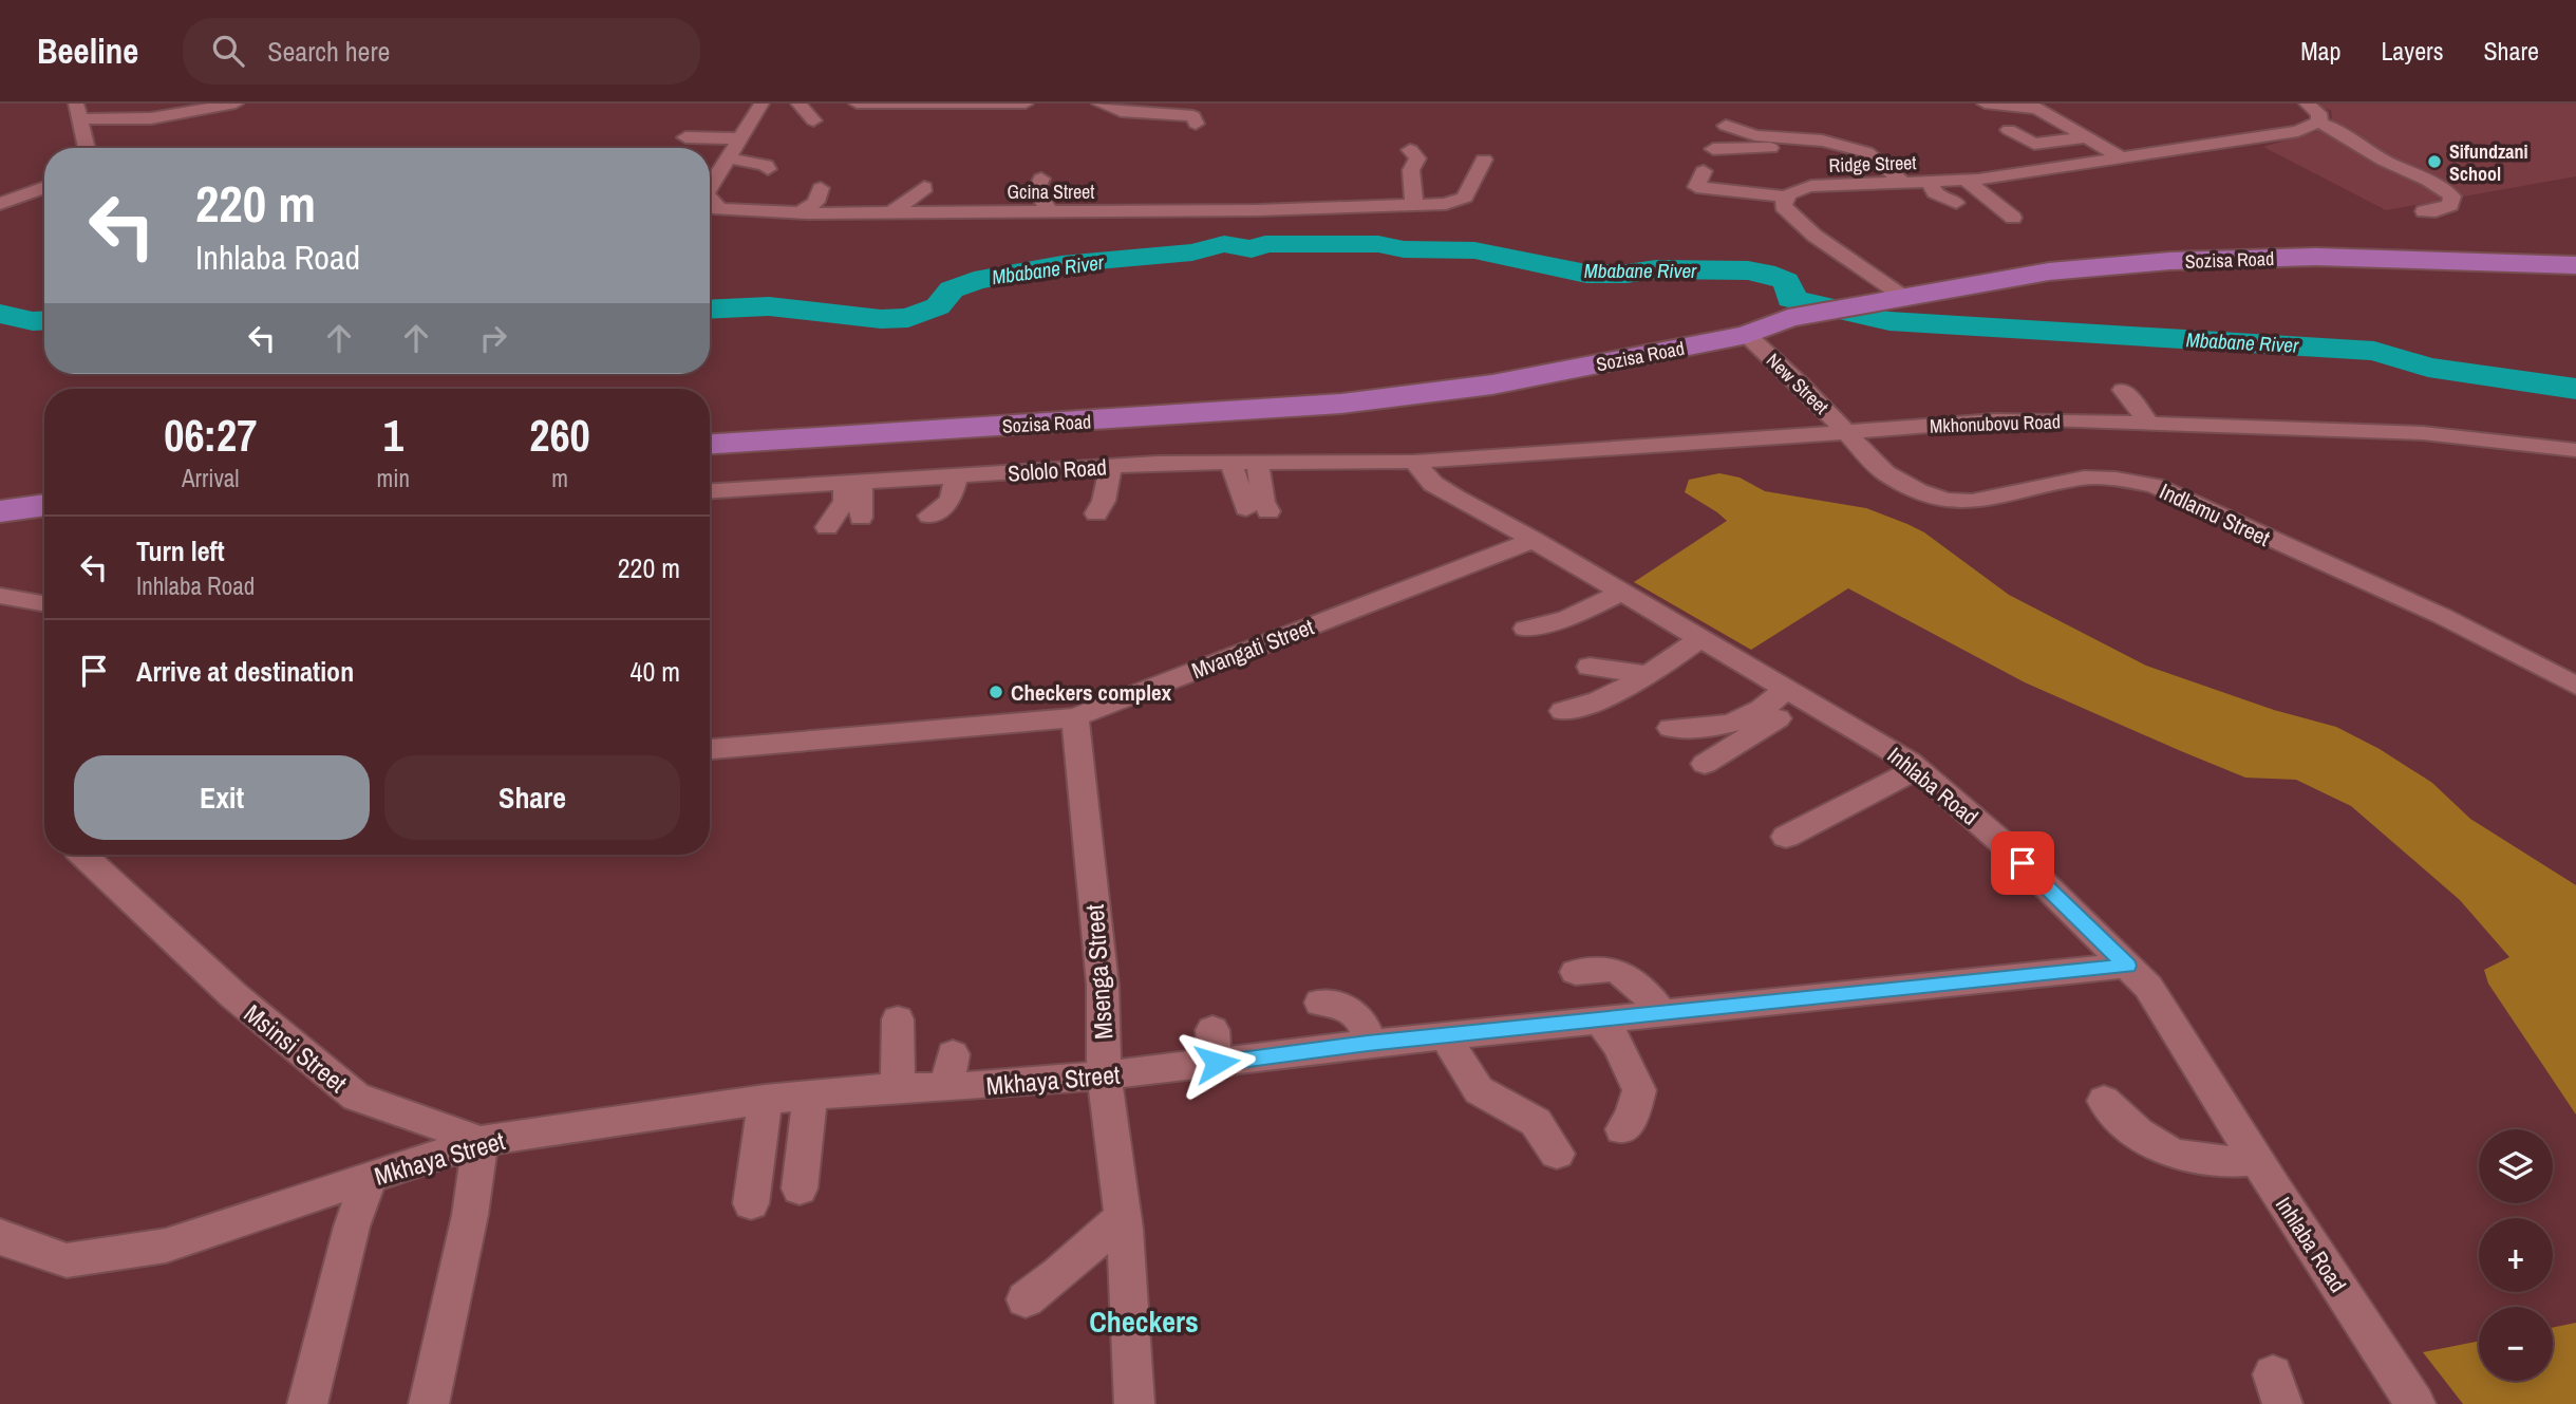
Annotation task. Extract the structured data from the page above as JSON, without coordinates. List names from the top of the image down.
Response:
{
  "streets": {
    "main road": ["Sozisa Road"],
    "street": [
      "Ridge Street",
      "Gcina Street",
      "New Street",
      "Mkhonubovu Road",
      "Sololo Road",
      "Indlamu Street",
      "Mvangati Street",
      "Inhlaba Road",
      "Msenga Street",
      "Msinsi Street",
      "Mkhaya Street"
    ]
  },
  "crossings": [
    ["Sozisa Road", "New Street"],
    ["New Street", "Mkhonubovu Road"],
    ["New Street", "Indlamu Street"],
    ["Mkhonubovu Road", "Sololo Road"],
    ["Mkhonubovu Road", "Indlamu Street"],
    ["Mkhonubovu Road", "Inhlaba Road"],
    ["Sololo Road", "Inhlaba Road"],
    ["Mvangati Street", "Inhlaba Road"],
    ["Mvangati Street", "Msenga Street"],
    ["Inhlaba Road", "Mkhaya Street"],
    ["Msenga Street", "Mkhaya Street"],
    ["Msinsi Street", "Mkhaya Street"]
  ],
  "districts": ["Checkers"],
  "water": ["Mbabane River"],
  "places": ["Sifundzani School", "Checkers complex"],
  "page": {
    "header": "Beeline",
    "search": "Search here",
    "nav": ["Map", "Layers", "Share"],
    "turn": ["220 m", "Inhlaba Road"],
    "eta": [
      "06:27",
      "Arrival",
      "1",
      "min",
      "260",
      "m"
    ],
    "list": [
      {
        "name": "Turn left",
        "note": "Inhlaba Road",
        "value": "220 m"
      },
      {
        "name": "Arrive at destination",
        "value": "40 m"
      }
    ],
    "buttons": ["Exit", "Share"],
    "map_buttons": ["+", "−"]
  }
}
